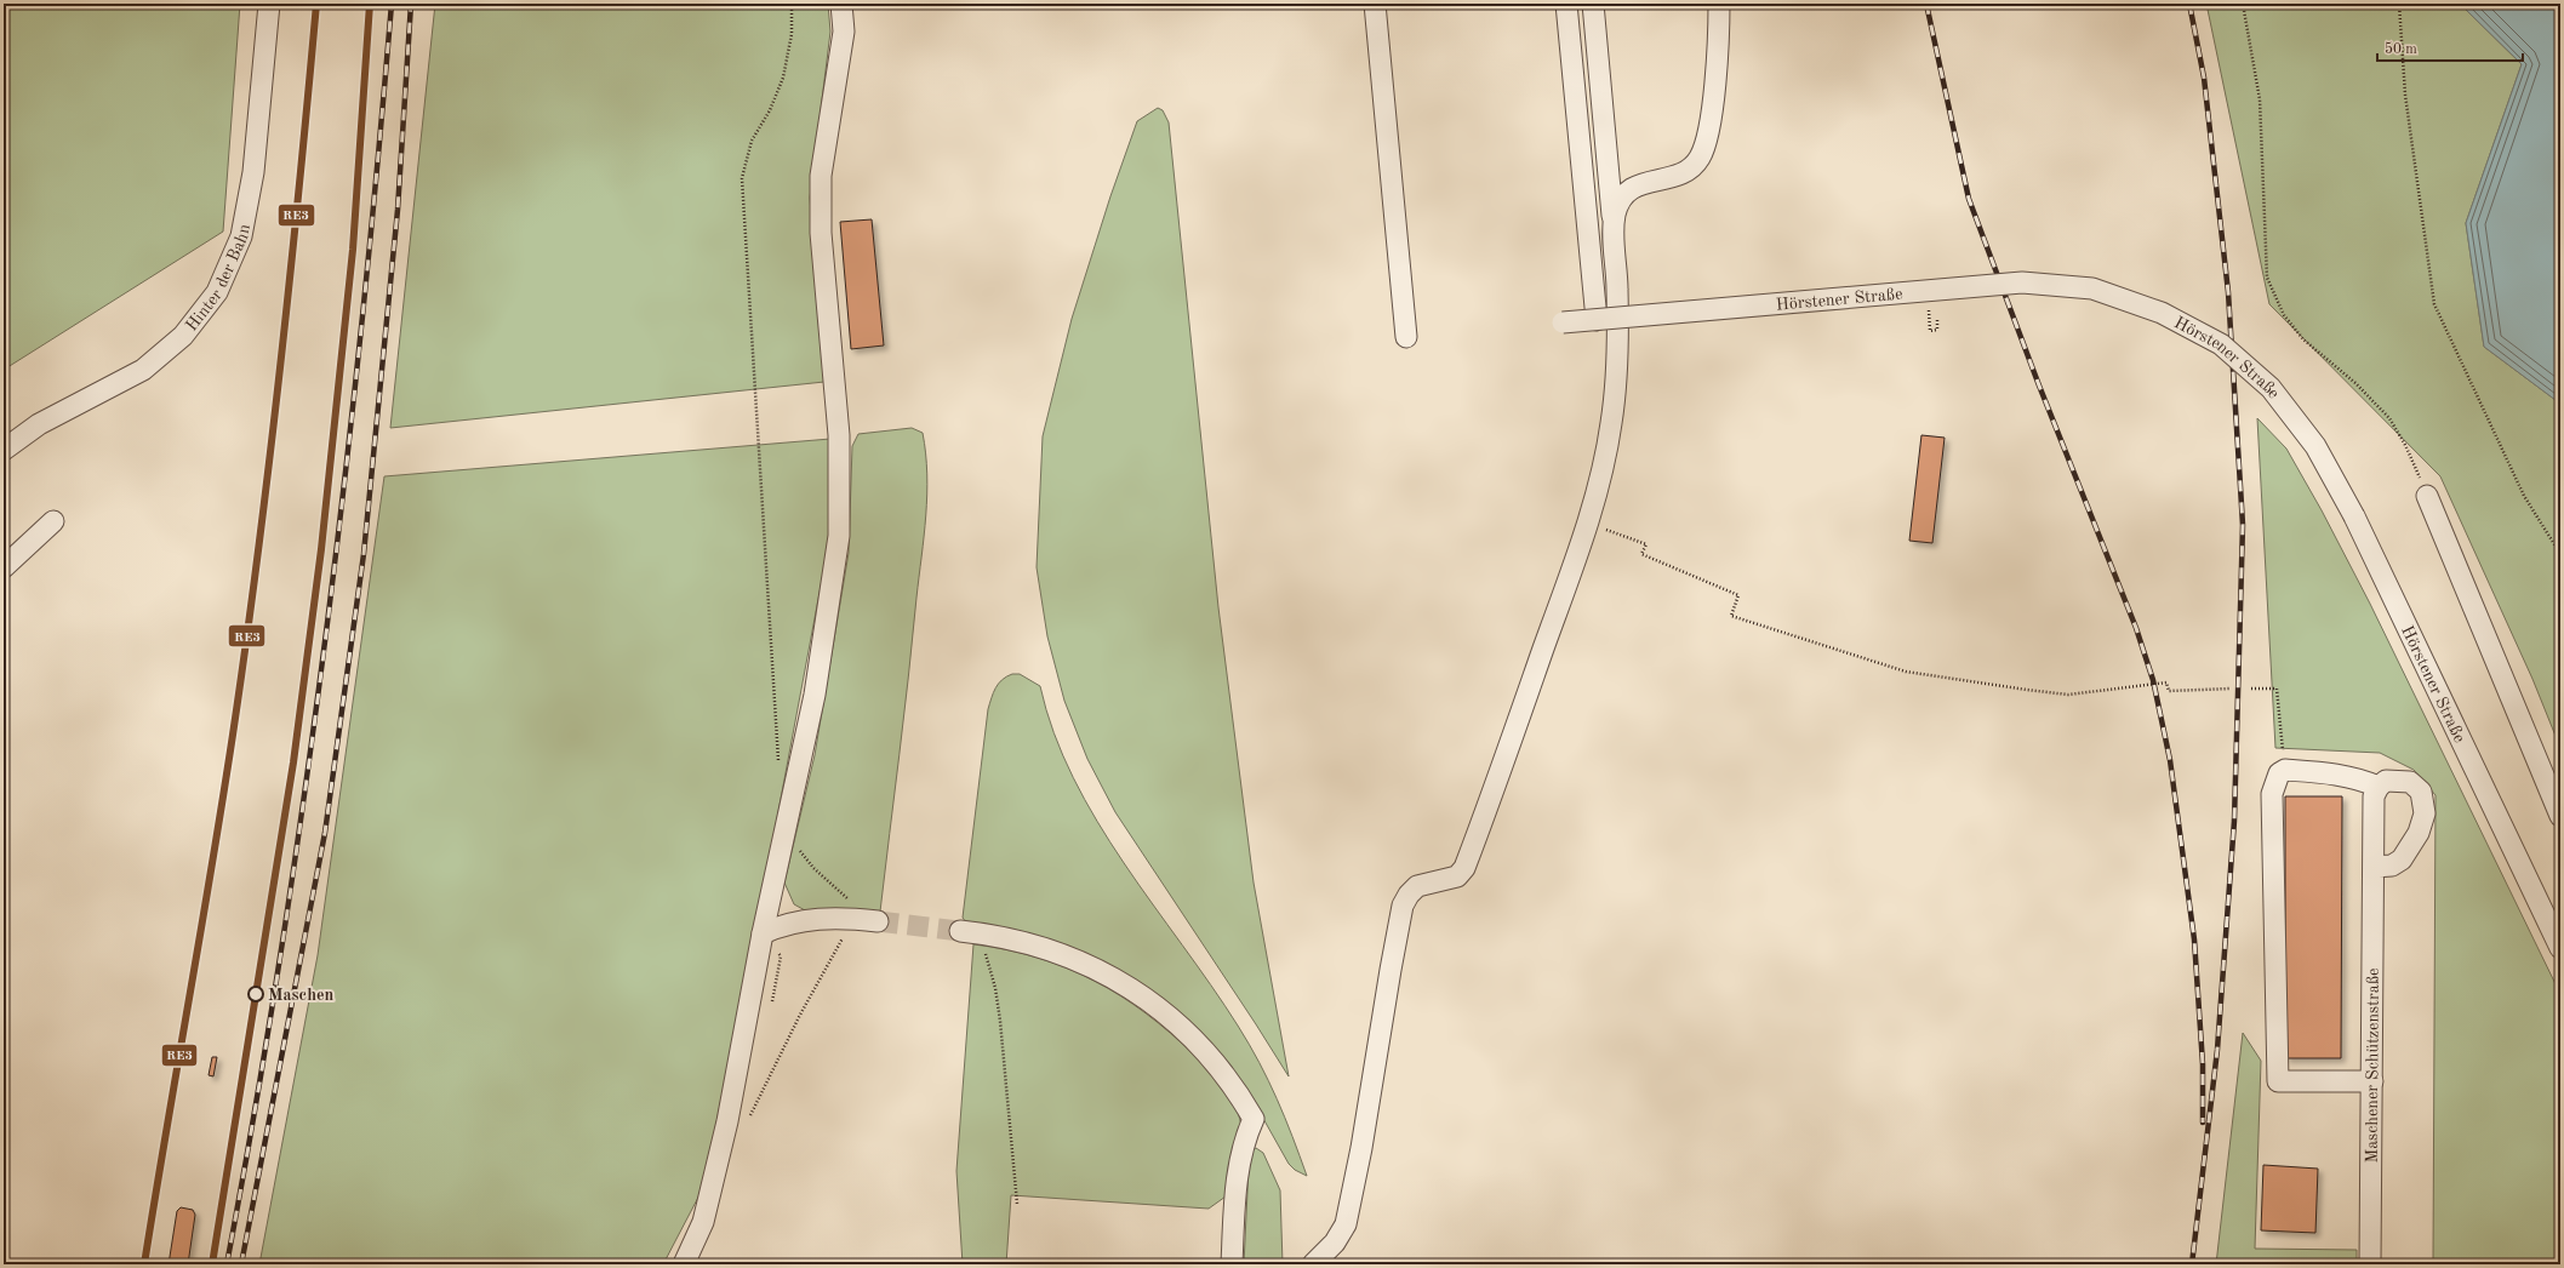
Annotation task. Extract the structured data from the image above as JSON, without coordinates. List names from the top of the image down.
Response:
{
  "streets": {
    "street": ["Hinter der Bahn", "Hörstener Straße", "Maschener Schützenstraße"]
  },
  "places": ["Maschen"],
  "lines": ["transit line RE3"],
  "scale_bar": "50 m"
}
